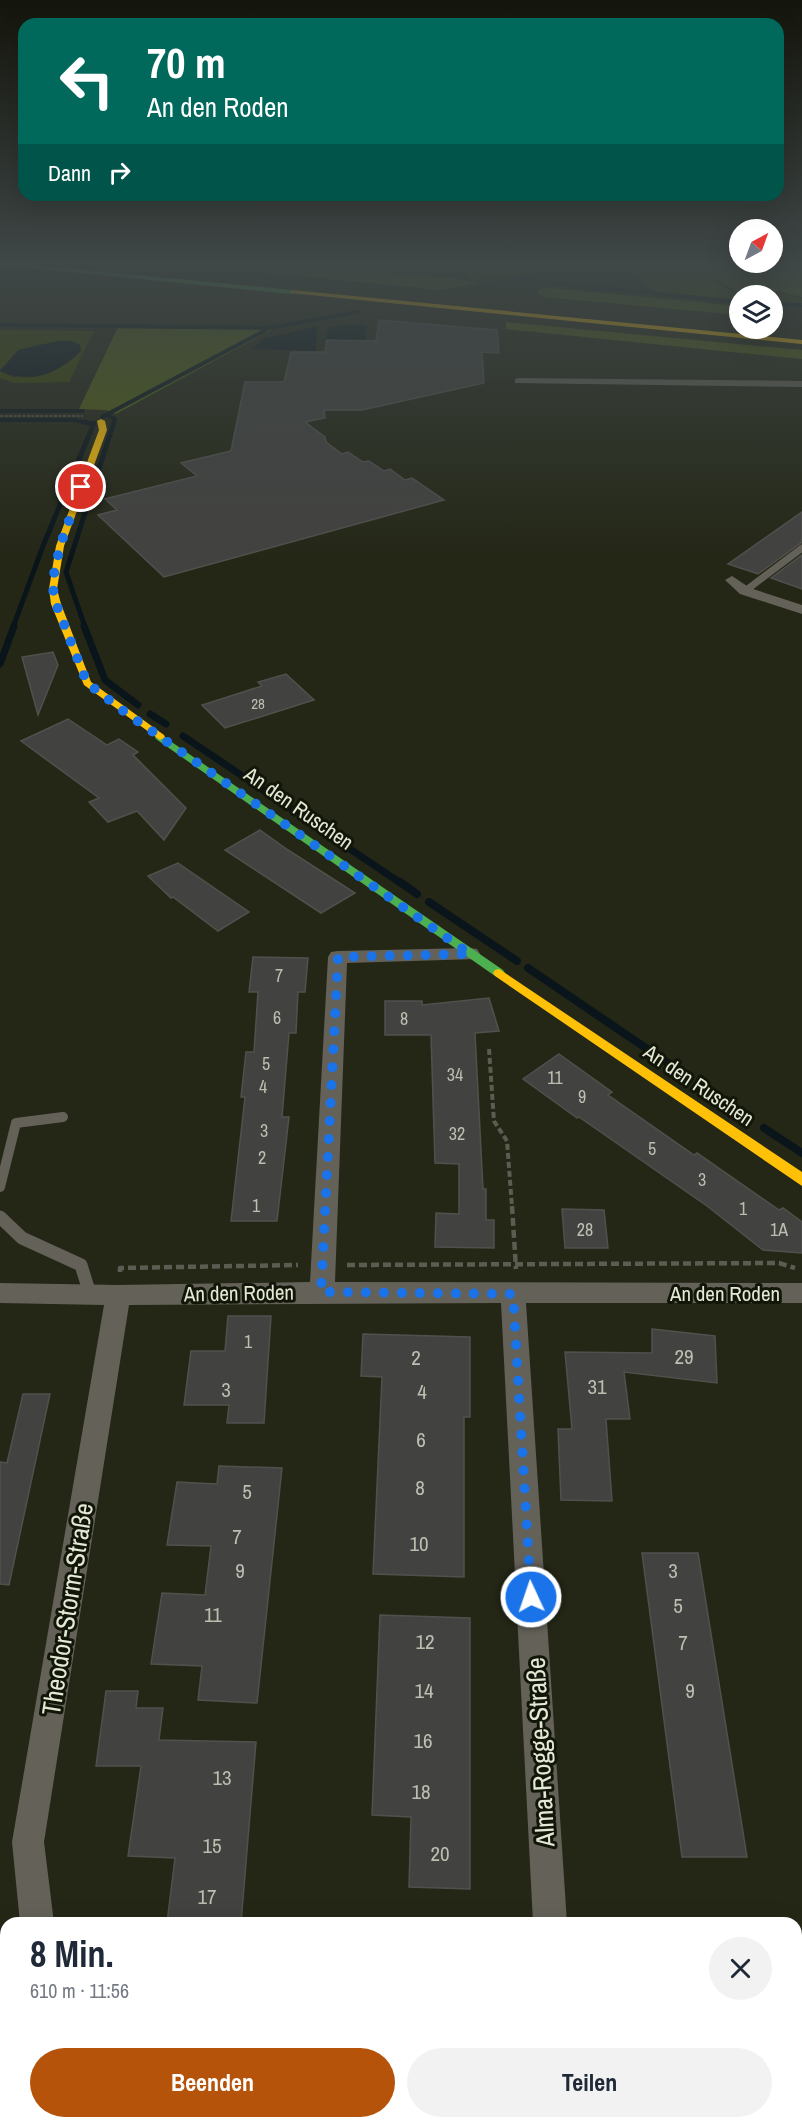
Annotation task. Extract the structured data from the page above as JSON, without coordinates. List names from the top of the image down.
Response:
{
  "streets": {
    "main road": ["An den Ruschen"],
    "street": ["An den Roden", "Theodor-Storm-Straße", "Alma-Rogge-Straße"]
  },
  "crossings": [
    ["An den Roden", "Theodor-Storm-Straße"],
    ["An den Roden", "Alma-Rogge-Straße"]
  ],
  "house_numbers": [
    "28",
    "7",
    "6",
    "8",
    "5",
    "34",
    "11",
    "4",
    "9",
    "3",
    "32",
    "5",
    "2",
    "3",
    "1",
    "1",
    "28",
    "1A",
    "1",
    "29",
    "2",
    "31",
    "3",
    "4",
    "6",
    "8",
    "5",
    "7",
    "10",
    "9",
    "3",
    "5",
    "11",
    "12",
    "7",
    "14",
    "9",
    "16",
    "13",
    "18",
    "15",
    "20",
    "17"
  ],
  "north": "top right",
  "page": {
    "turn": ["70 m", "An den Roden"],
    "then": "Dann",
    "heading": ["8 Min.", "610 m · 11:56"],
    "buttons": ["Beenden", "Teilen"]
  }
}
